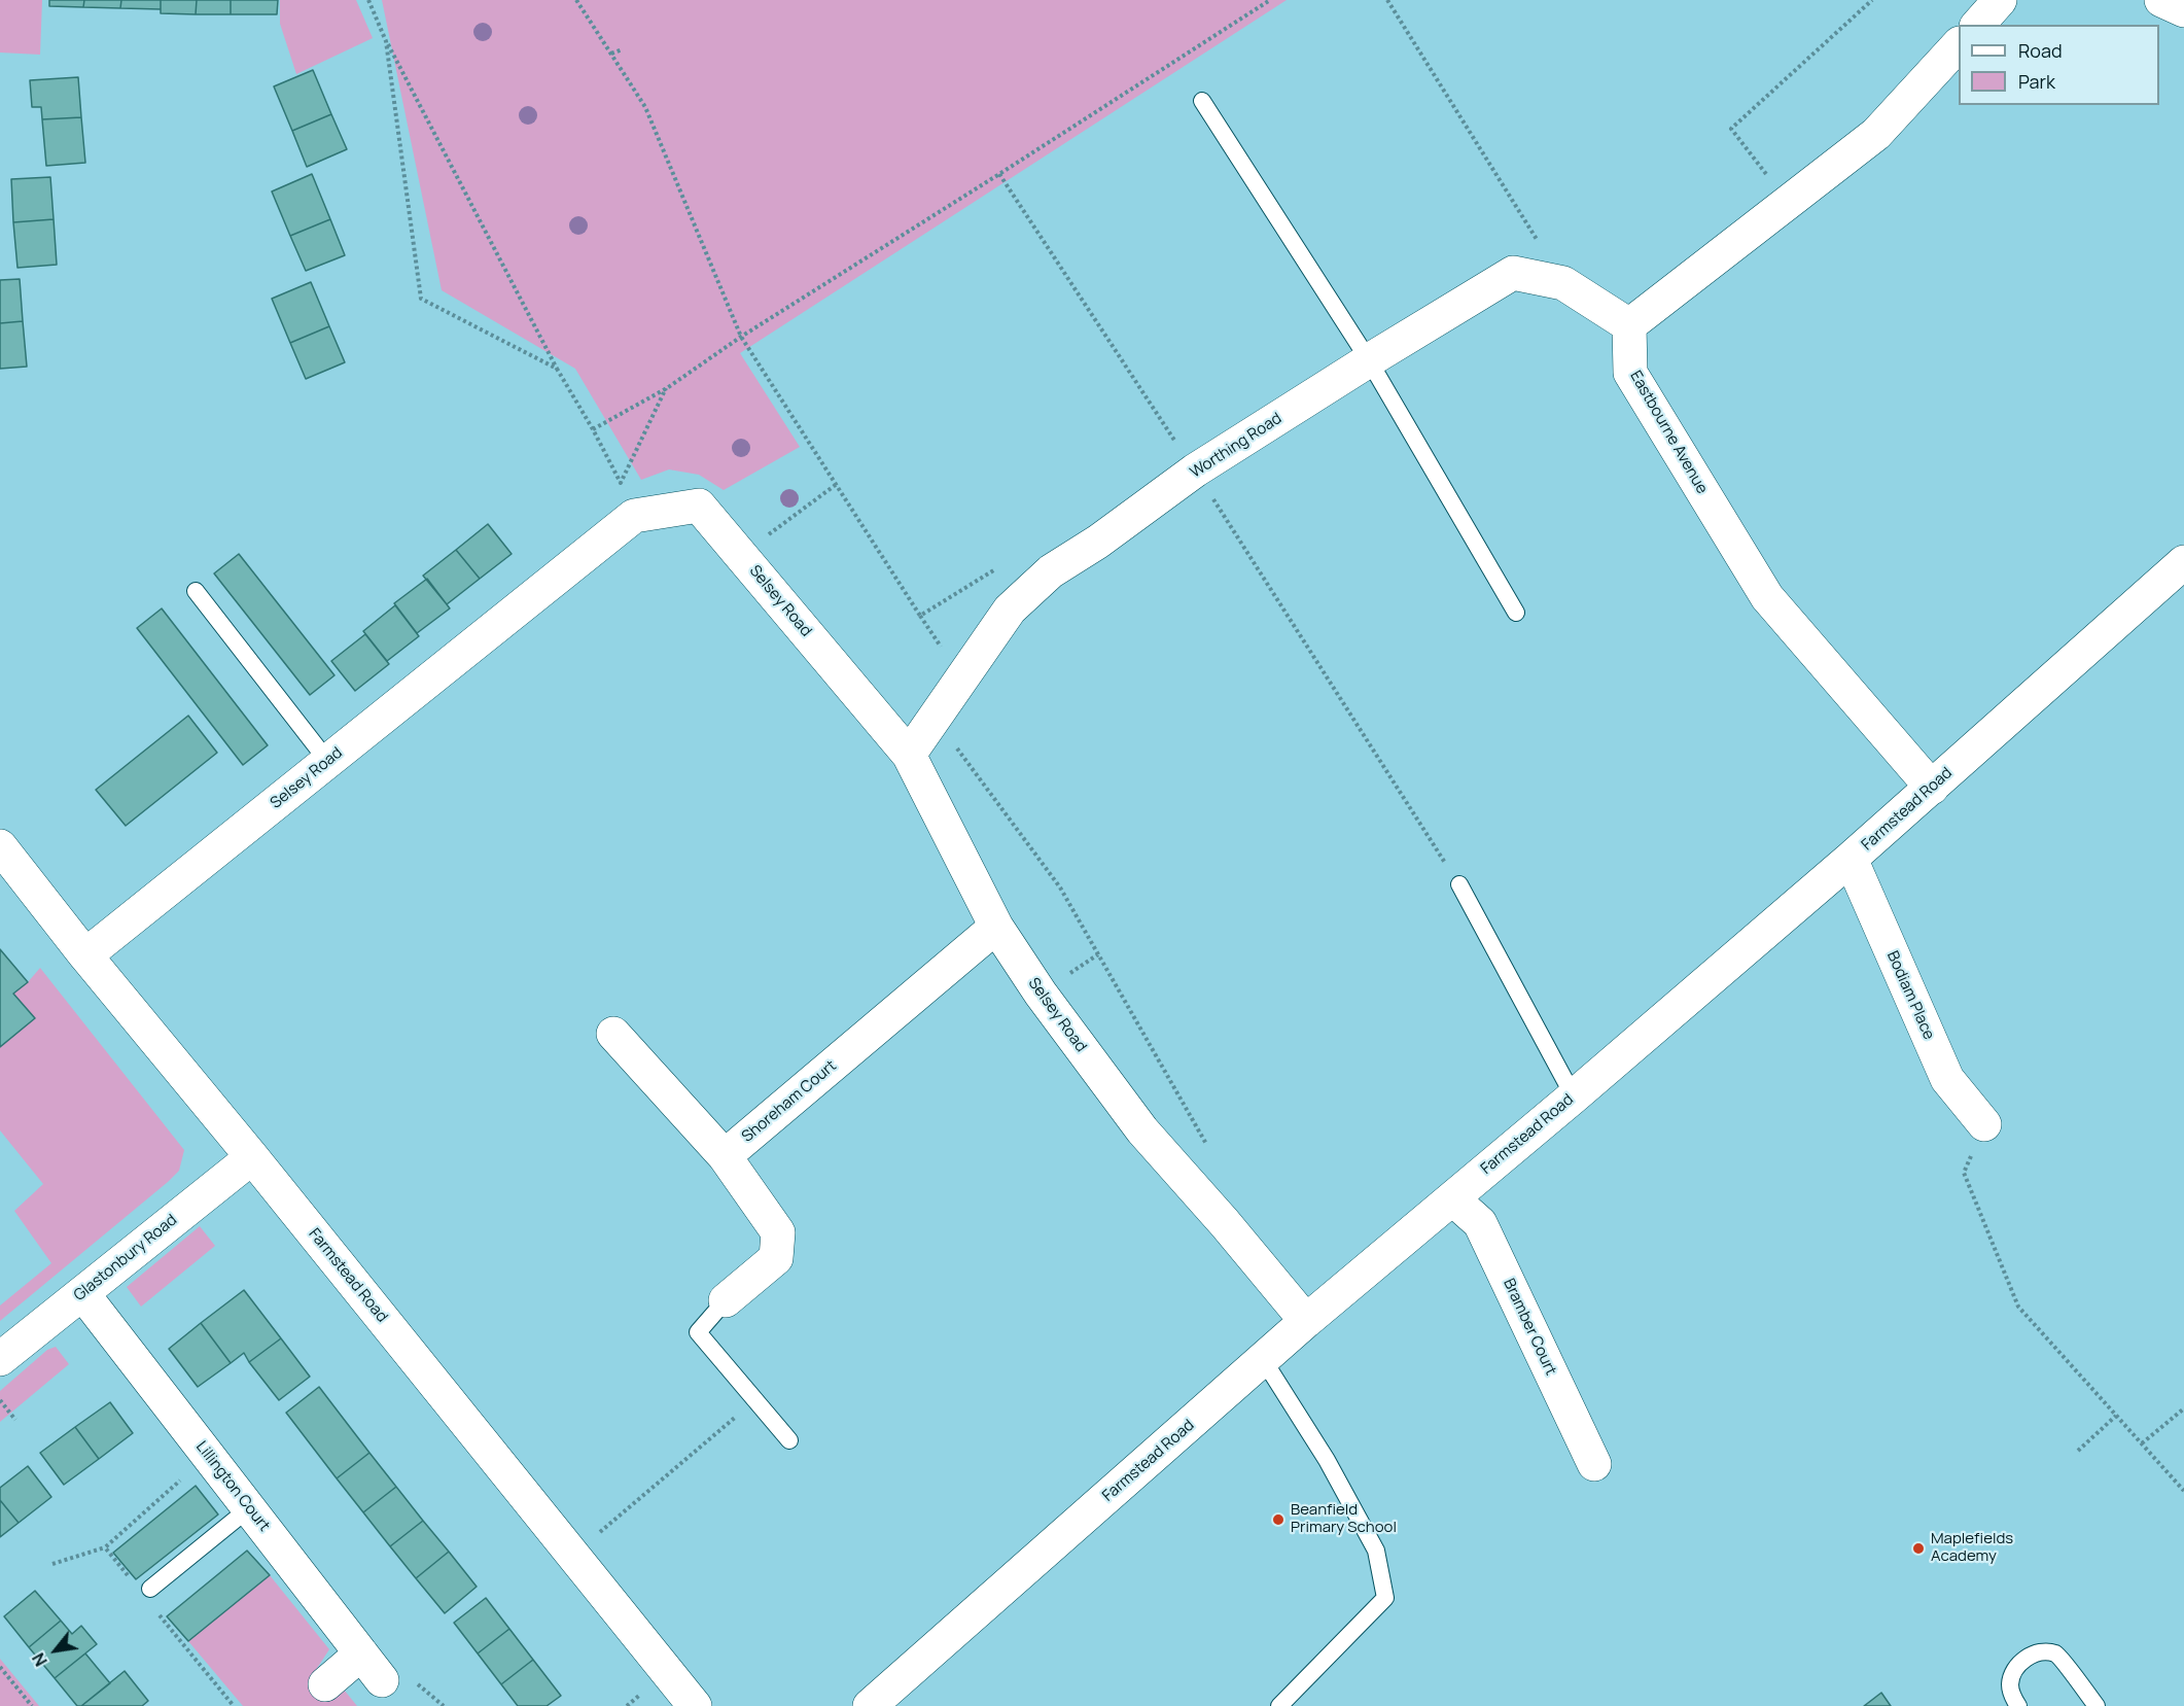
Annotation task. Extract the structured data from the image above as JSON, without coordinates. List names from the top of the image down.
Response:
{
  "streets": {
    "street": [
      "Eastbourne Avenue",
      "Worthing Road",
      "Selsey Road",
      "Farmstead Road",
      "Bodiam Place",
      "Shoreham Court",
      "Glastonbury Road",
      "Bramber Court",
      "Lillington Court"
    ]
  },
  "crossings": [
    ["Eastbourne Avenue", "Worthing Road"],
    ["Eastbourne Avenue", "Farmstead Road"],
    ["Worthing Road", "Selsey Road"],
    ["Selsey Road", "Farmstead Road"],
    ["Selsey Road", "Shoreham Court"],
    ["Farmstead Road", "Bodiam Place"],
    ["Farmstead Road", "Glastonbury Road"],
    ["Farmstead Road", "Bramber Court"],
    ["Glastonbury Road", "Lillington Court"]
  ],
  "places": ["Beanfield Primary School", "Maplefields Academy"],
  "legend": ["Road", "Park"],
  "north": "bottom left"
}
